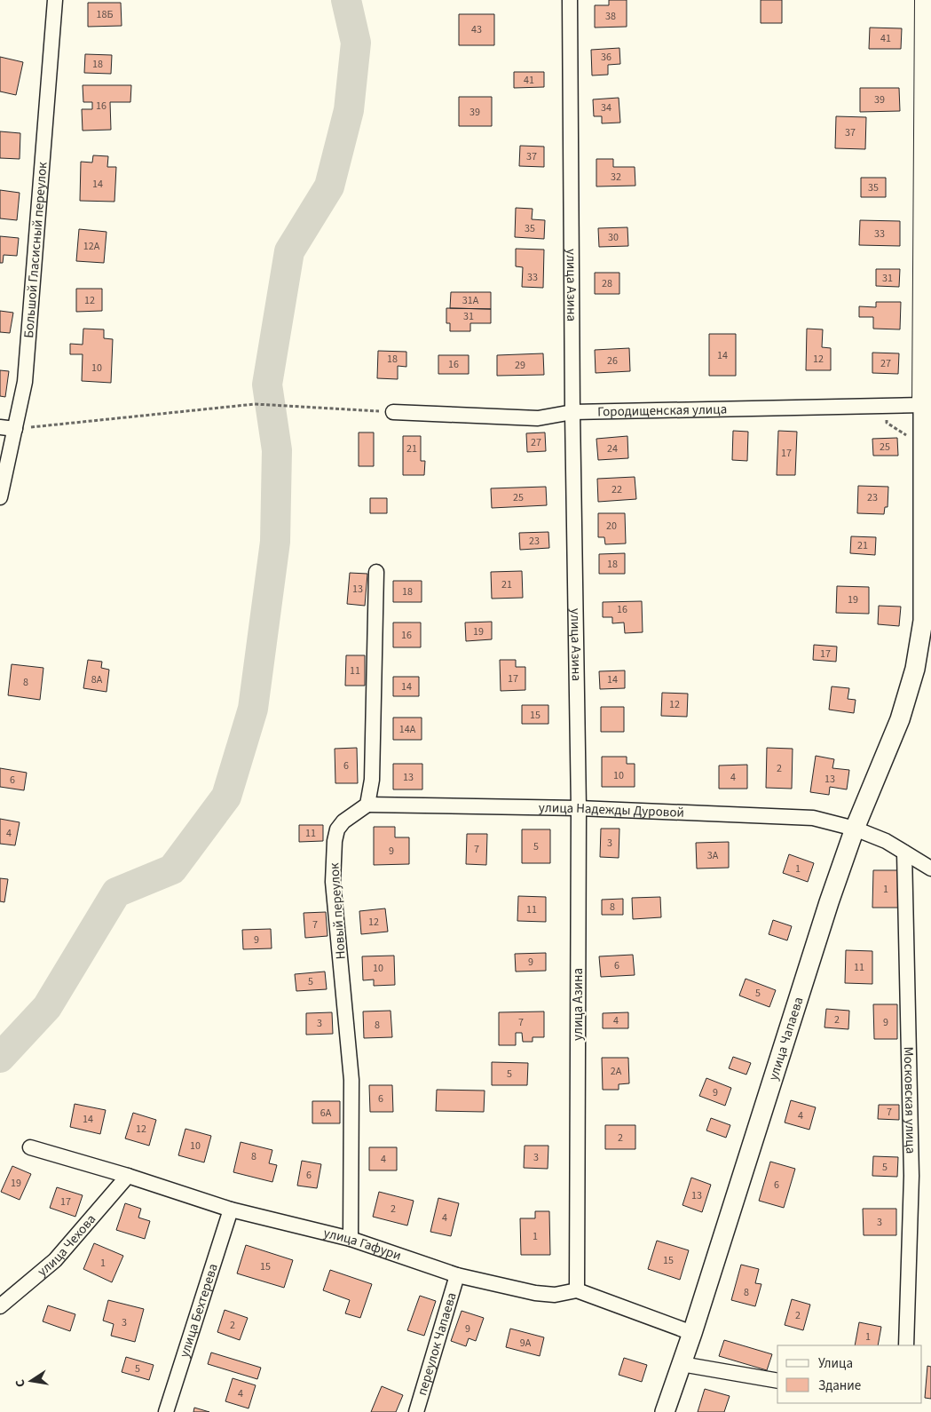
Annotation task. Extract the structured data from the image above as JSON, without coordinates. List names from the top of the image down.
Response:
{
  "streets": {
    "street": [
      "Большой Гласисный переулок",
      "улица Азина",
      "Городищенская улица",
      "улица Надежды Дуровой",
      "Новый переулок",
      "улица Чапаева",
      "Московская улица",
      "улица Чехова",
      "улица Гафури",
      "улица Бехтерева",
      "переулок Чапаева"
    ]
  },
  "crossings": [
    ["улица Азина", "Городищенская улица"],
    ["улица Азина", "улица Надежды Дуровой"],
    ["улица Азина", "улица Гафури"],
    ["Городищенская улица", "улица Чапаева"],
    ["улица Надежды Дуровой", "Новый переулок"],
    ["улица Надежды Дуровой", "улица Чапаева"],
    ["улица Надежды Дуровой", "Московская улица"],
    ["Новый переулок", "улица Гафури"],
    ["улица Чехова", "улица Гафури"],
    ["улица Гафури", "улица Бехтерева"],
    ["улица Гафури", "переулок Чапаева"]
  ],
  "house_numbers": [
    "18Б",
    "38",
    "43",
    "41",
    "36",
    "18",
    "41",
    "39",
    "16",
    "34",
    "39",
    "37",
    "37",
    "32",
    "14",
    "35",
    "35",
    "33",
    "30",
    "12А",
    "33",
    "31",
    "28",
    "12",
    "31А",
    "31",
    "14",
    "18",
    "12",
    "26",
    "27",
    "16",
    "29",
    "10",
    "27",
    "25",
    "21",
    "24",
    "17",
    "22",
    "25",
    "23",
    "20",
    "23",
    "21",
    "18",
    "21",
    "13",
    "18",
    "19",
    "16",
    "19",
    "16",
    "17",
    "11",
    "17",
    "8А",
    "14",
    "8",
    "14",
    "12",
    "15",
    "14А",
    "6",
    "2",
    "10",
    "13",
    "4",
    "13",
    "6",
    "4",
    "11",
    "3",
    "5",
    "7",
    "9",
    "3А",
    "1",
    "1",
    "8",
    "11",
    "12",
    "7",
    "9",
    "9",
    "6",
    "11",
    "10",
    "5",
    "5",
    "2",
    "4",
    "7",
    "9",
    "3",
    "8",
    "2А",
    "5",
    "9",
    "6",
    "7",
    "6А",
    "4",
    "14",
    "12",
    "2",
    "10",
    "8",
    "3",
    "4",
    "5",
    "6",
    "19",
    "6",
    "13",
    "17",
    "2",
    "4",
    "3",
    "1",
    "15",
    "1",
    "15",
    "8",
    "2",
    "3",
    "2",
    "9",
    "1",
    "9А",
    "5",
    "4"
  ],
  "legend": ["Улица", "Здание"],
  "north": "left"
}
